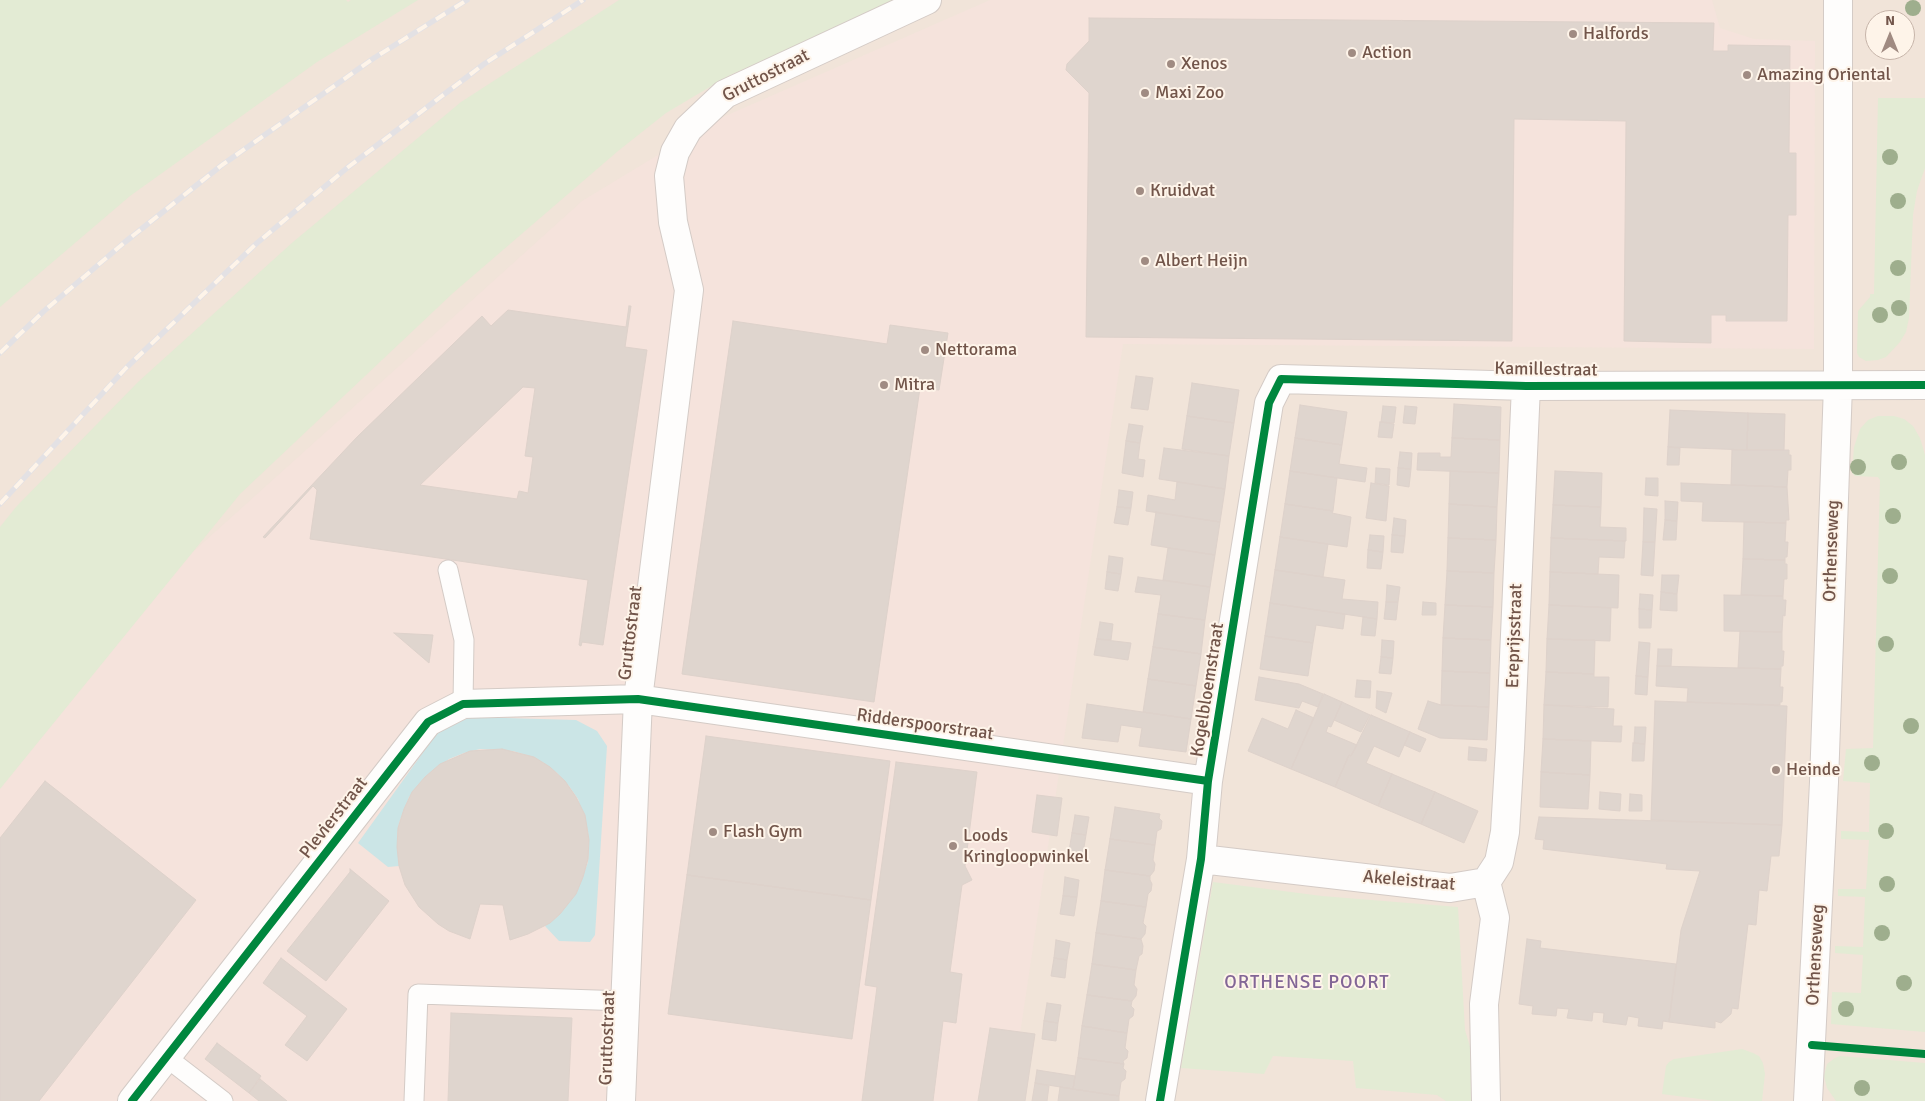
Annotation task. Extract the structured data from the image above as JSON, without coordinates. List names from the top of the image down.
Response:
{
  "streets": {
    "street": [
      "Gruttostraat",
      "Kamillestraat",
      "Orthenseweg",
      "Ereprijsstraat",
      "Kogelbloemstraat",
      "Ridderspoorstraat",
      "Plevierstraat",
      "Akeleistraat"
    ]
  },
  "crossings": [
    ["Gruttostraat", "Ridderspoorstraat"],
    ["Gruttostraat", "Plevierstraat"],
    ["Kamillestraat", "Orthenseweg"],
    ["Kamillestraat", "Ereprijsstraat"],
    ["Kamillestraat", "Kogelbloemstraat"],
    ["Ereprijsstraat", "Akeleistraat"],
    ["Kogelbloemstraat", "Ridderspoorstraat"],
    ["Kogelbloemstraat", "Akeleistraat"],
    ["Ridderspoorstraat", "Plevierstraat"]
  ],
  "districts": ["ORTHENSE POORT"],
  "places": [
    "Halfords",
    "Action",
    "Xenos",
    "Amazing Oriental",
    "Maxi Zoo",
    "Kruidvat",
    "Albert Heijn",
    "Nettorama",
    "Mitra",
    "Heinde",
    "Flash Gym",
    "Loods Kringloopwinkel"
  ],
  "north": "top"
}
